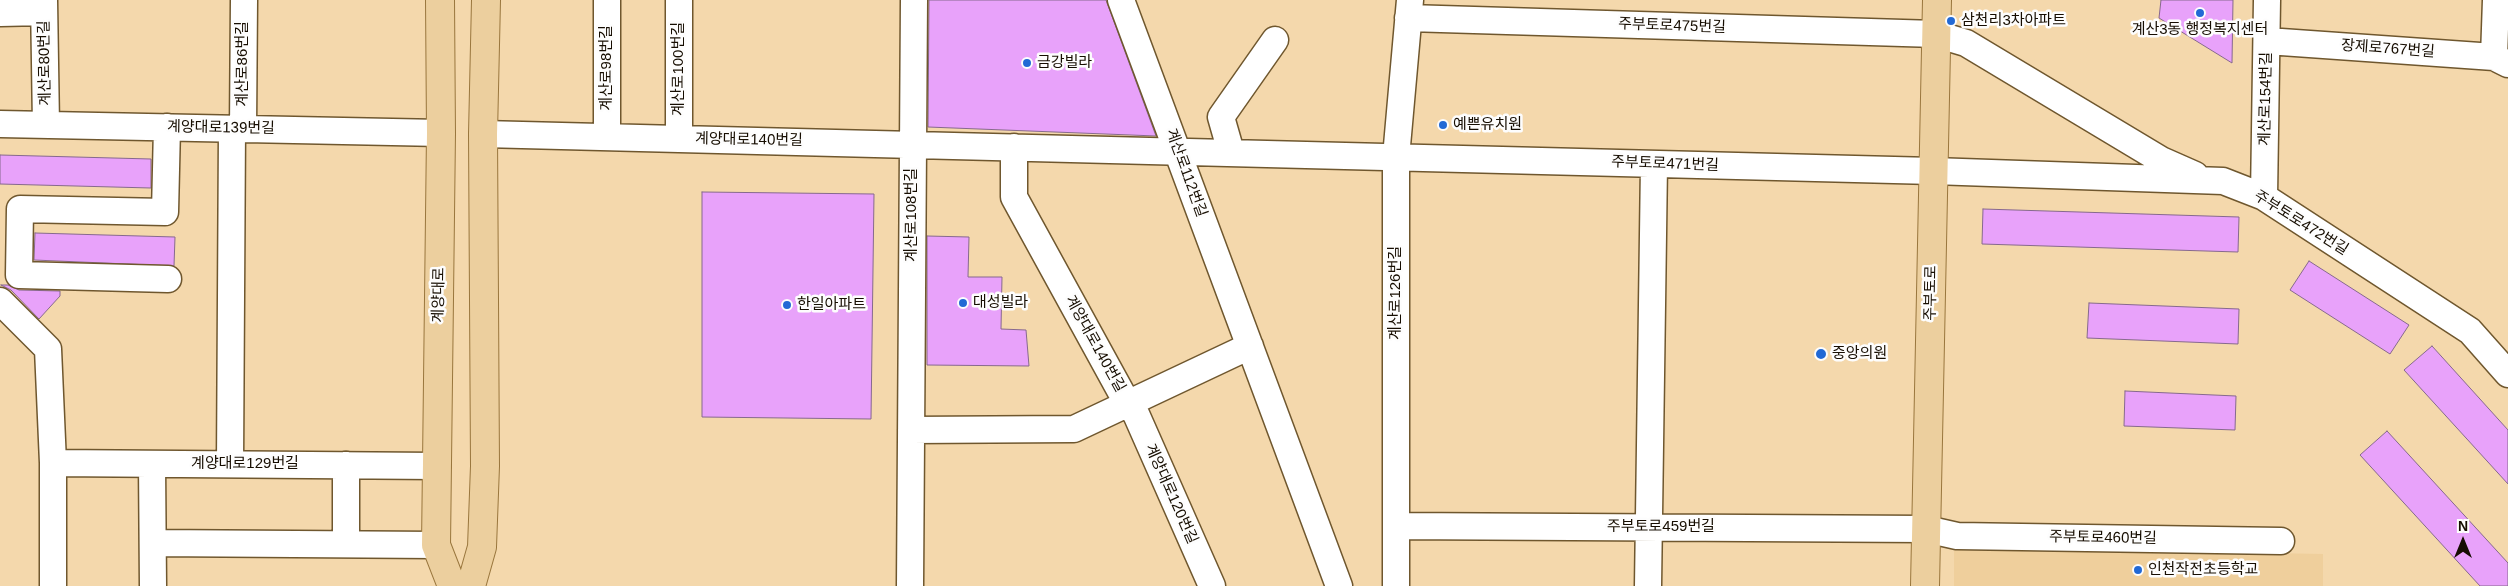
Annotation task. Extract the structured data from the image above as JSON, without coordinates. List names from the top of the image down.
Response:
{
  "streets": {
    "main road": ["주부토로", "계양대로"],
    "street": [
      "주부토로475번길",
      "장제로767번길",
      "계산로80번길",
      "계산로86번길",
      "계산로98번길",
      "계산로100번길",
      "계산로154번길",
      "계양대로139번길",
      "계양대로140번길",
      "주부토로471번길",
      "계산로112번길",
      "계산로108번길",
      "주부토로472번길",
      "계산로126번길",
      "계양대로129번길",
      "계양대로120번길",
      "주부토로459번길",
      "주부토로460번길"
    ]
  },
  "crossings": [
    ["주부토로475번길", "주부토로472번길"],
    ["주부토로475번길", "계산로126번길"],
    ["주부토로475번길", "주부토로"],
    ["장제로767번길", "계산로154번길"],
    ["계산로80번길", "계양대로139번길"],
    ["계산로86번길", "계양대로139번길"],
    ["계산로86번길", "계양대로129번길"],
    ["계산로98번길", "계양대로140번길"],
    ["계산로100번길", "계양대로140번길"],
    ["계산로154번길", "주부토로472번길"],
    ["계양대로139번길", "계양대로"],
    ["계양대로140번길", "주부토로471번길"],
    ["계양대로140번길", "계산로112번길"],
    ["계양대로140번길", "계산로108번길"],
    ["계양대로140번길", "계산로126번길"],
    ["계양대로140번길", "계양대로120번길"],
    ["주부토로471번길", "주부토로472번길"],
    ["주부토로471번길", "계산로126번길"],
    ["주부토로471번길", "주부토로"],
    ["주부토로472번길", "주부토로"],
    ["계산로126번길", "주부토로459번길"],
    ["주부토로", "주부토로459번길"],
    ["주부토로", "주부토로460번길"],
    ["계양대로", "계양대로129번길"],
    ["주부토로459번길", "주부토로460번길"]
  ],
  "places": [
    "계산3동 행정복지센터",
    "삼천리3차아파트",
    "금강빌라",
    "예쁜유치원",
    "대성빌라",
    "한일아파트",
    "중앙의원",
    "인천작전초등학교"
  ],
  "north": "top"
}
